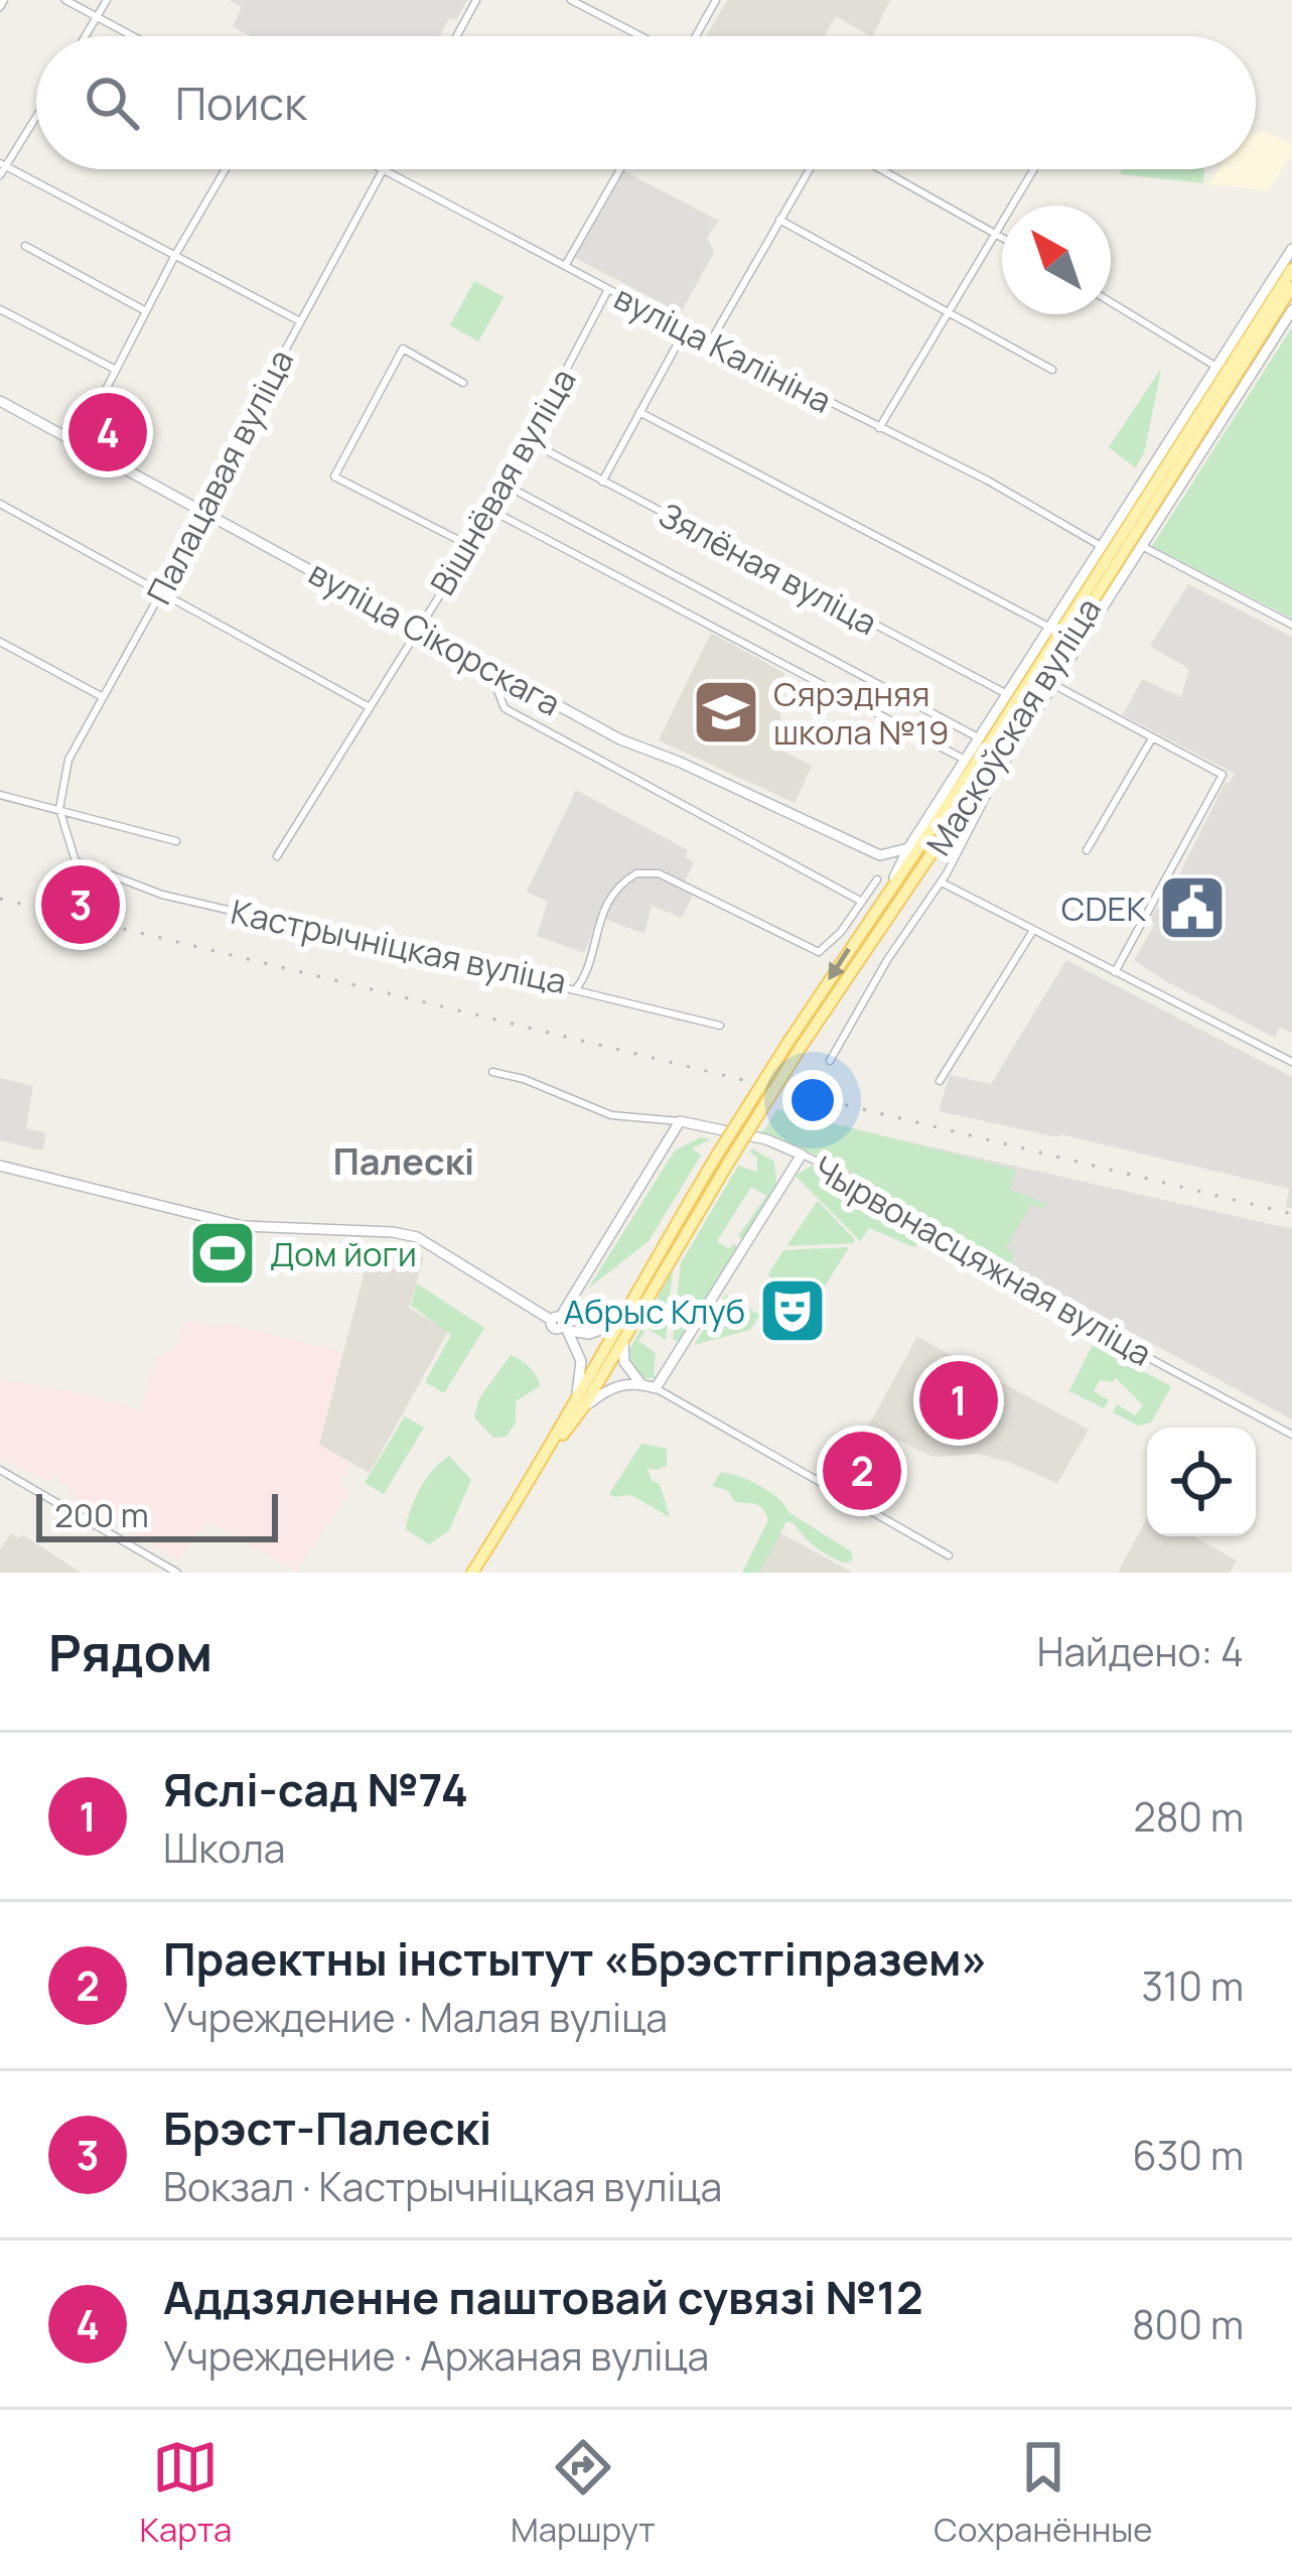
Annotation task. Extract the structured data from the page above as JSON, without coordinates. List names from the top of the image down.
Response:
{
  "streets": {
    "main road": ["Маскоўская вуліца"],
    "street": [
      "вуліца Калініна",
      "Палацавая вуліца",
      "Вішнёвая вуліца",
      "Зялёная вуліца",
      "вуліца Сікорскага",
      "Кастрычніцкая вуліца",
      "Чырвонасцяжная вуліца"
    ]
  },
  "crossings": [
    ["вуліца Калініна", "Палацавая вуліца"],
    ["вуліца Калініна", "Вішнёвая вуліца"],
    ["вуліца Калініна", "Маскоўская вуліца"],
    ["Палацавая вуліца", "вуліца Сікорскага"],
    ["Палацавая вуліца", "Кастрычніцкая вуліца"],
    ["Вішнёвая вуліца", "Зялёная вуліца"],
    ["Вішнёвая вуліца", "вуліца Сікорскага"],
    ["Зялёная вуліца", "Маскоўская вуліца"]
  ],
  "districts": ["Палескі"],
  "places": {
    "school or university": ["Сярэдняя школа №19"],
    "public building": ["CDEK"],
    "sports": ["Дом йоги"],
    "theatre": ["Абрыс Клуб"]
  },
  "scale_bar": "200 m",
  "north": "top left",
  "page": {
    "search": "Поиск",
    "pins": [
      "4",
      "3",
      "1",
      "2"
    ],
    "scale": "200 m",
    "heading": ["Рядом", "Найдено: 4"],
    "list": [
      {
        "mark": "1",
        "name": "Яслі-сад №74",
        "note": "Школа",
        "value": "280 m"
      },
      {
        "mark": "2",
        "name": "Праектны інстытут «Брэстгіпразем»",
        "note": "Учреждение · Малая вуліца",
        "value": "310 m"
      },
      {
        "mark": "3",
        "name": "Брэст-Палескі",
        "note": "Вокзал · Кастрычніцкая вуліца",
        "value": "630 m"
      },
      {
        "mark": "4",
        "name": "Аддзяленне паштовай сувязі №12",
        "note": "Учреждение · Аржаная вуліца",
        "value": "800 m"
      }
    ],
    "nav": ["Карта", "Маршрут", "Сохранённые"]
  }
}
